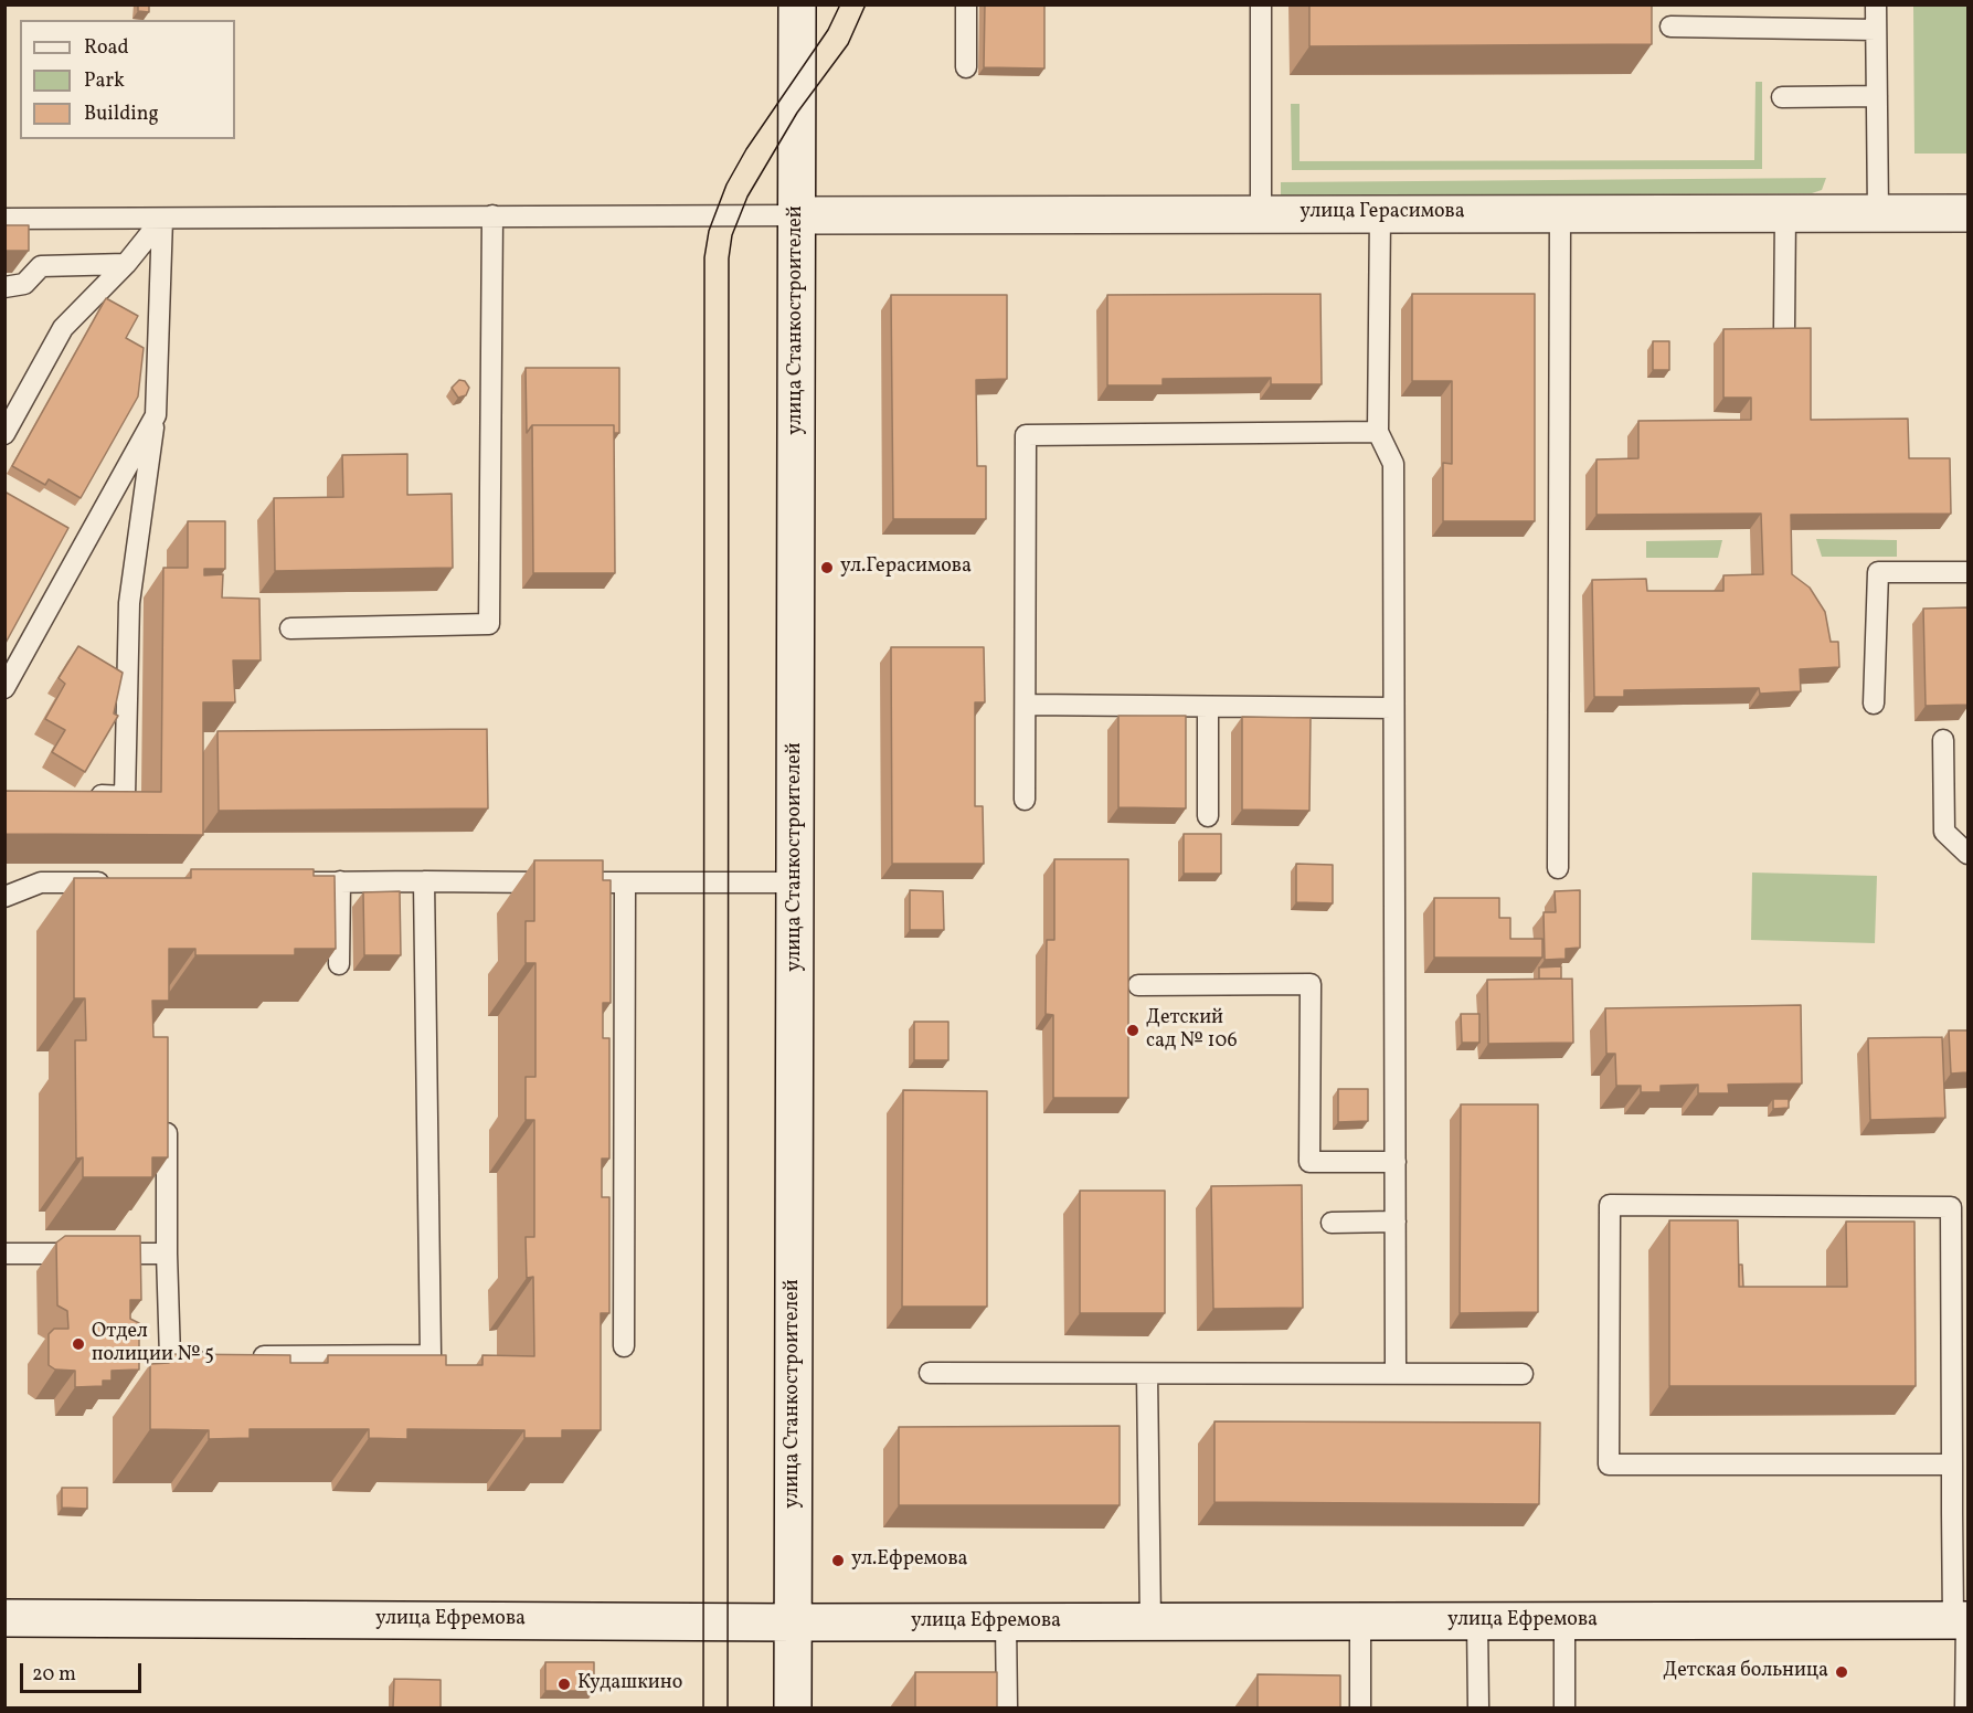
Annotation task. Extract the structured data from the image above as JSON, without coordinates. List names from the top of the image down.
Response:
{
  "streets": {
    "street": ["улица Герасимова", "улица Станкостроителей", "улица Ефремова"]
  },
  "crossings": [
    ["улица Герасимова", "улица Станкостроителей"],
    ["улица Станкостроителей", "улица Ефремова"]
  ],
  "places": [
    "ул.Герасимова",
    "Детский сад № 106",
    "Отдел полиции № 5",
    "ул.Ефремова",
    "Детская больница",
    "Кудашкино"
  ],
  "legend": ["Road", "Park", "Building"],
  "scale_bar": "20 m"
}
